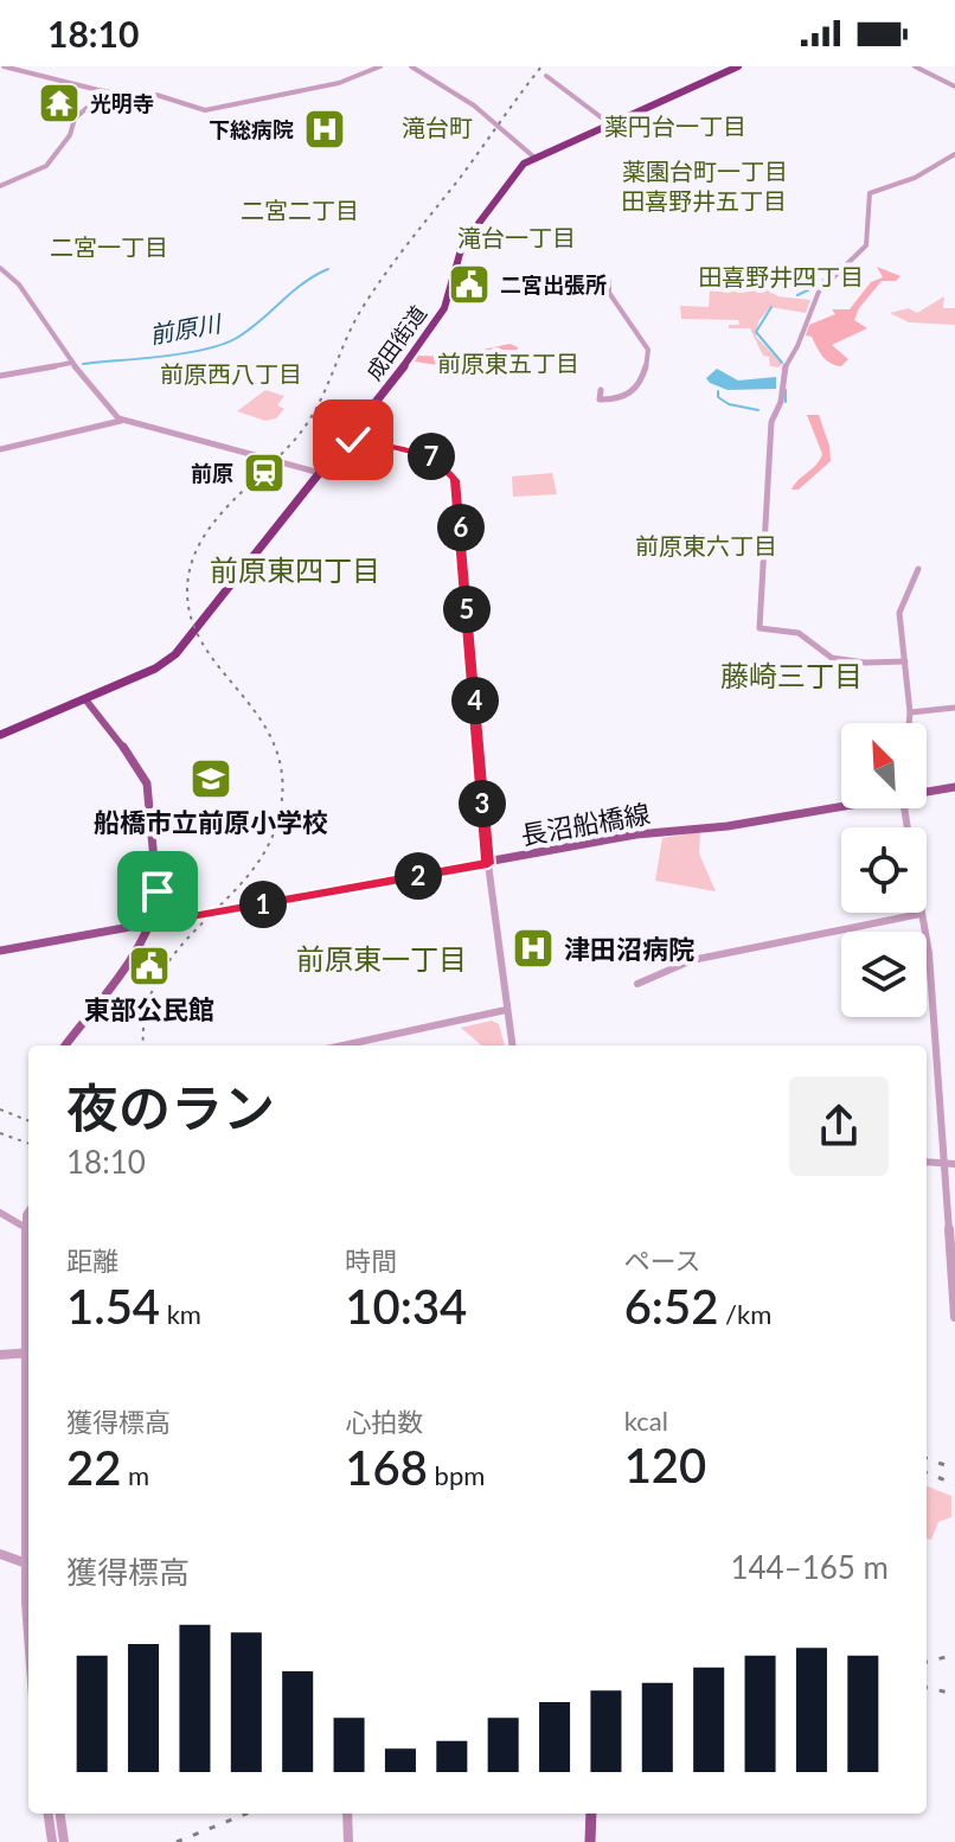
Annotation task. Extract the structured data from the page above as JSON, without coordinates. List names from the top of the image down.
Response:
{
  "streets": {
    "highway": ["成田街道"],
    "main road": ["長沼船橋線"]
  },
  "districts": [
    "薬円台一丁目",
    "滝台町",
    "薬園台町一丁目",
    "田喜野井五丁目",
    "二宮二丁目",
    "滝台一丁目",
    "二宮一丁目",
    "田喜野井四丁目",
    "前原東五丁目",
    "前原西八丁目",
    "前原東六丁目",
    "前原東四丁目",
    "藤崎三丁目",
    "前原東一丁目"
  ],
  "water": ["前原川"],
  "places": {
    "temple": ["光明寺"],
    "hospital": ["下総病院", "津田沼病院"],
    "public building": ["二宮出張所", "東部公民館"],
    "station": ["前原"],
    "school or university": ["船橋市立前原小学校"]
  },
  "north": "top left",
  "page": {
    "status": "18:10",
    "pins": [
      "7",
      "6",
      "5",
      "4",
      "3",
      "2",
      "1"
    ],
    "heading": ["夜のラン", "18:10"],
    "stats": [
      ["距離", "1.54 km"],
      ["時間", "10:34"],
      ["ペース", "6:52 /km"],
      ["獲得標高", "22 m"],
      ["心拍数", "168 bpm"],
      ["kcal", "120"]
    ],
    "chart": ["獲得標高", "144–165 m"]
  }
}
